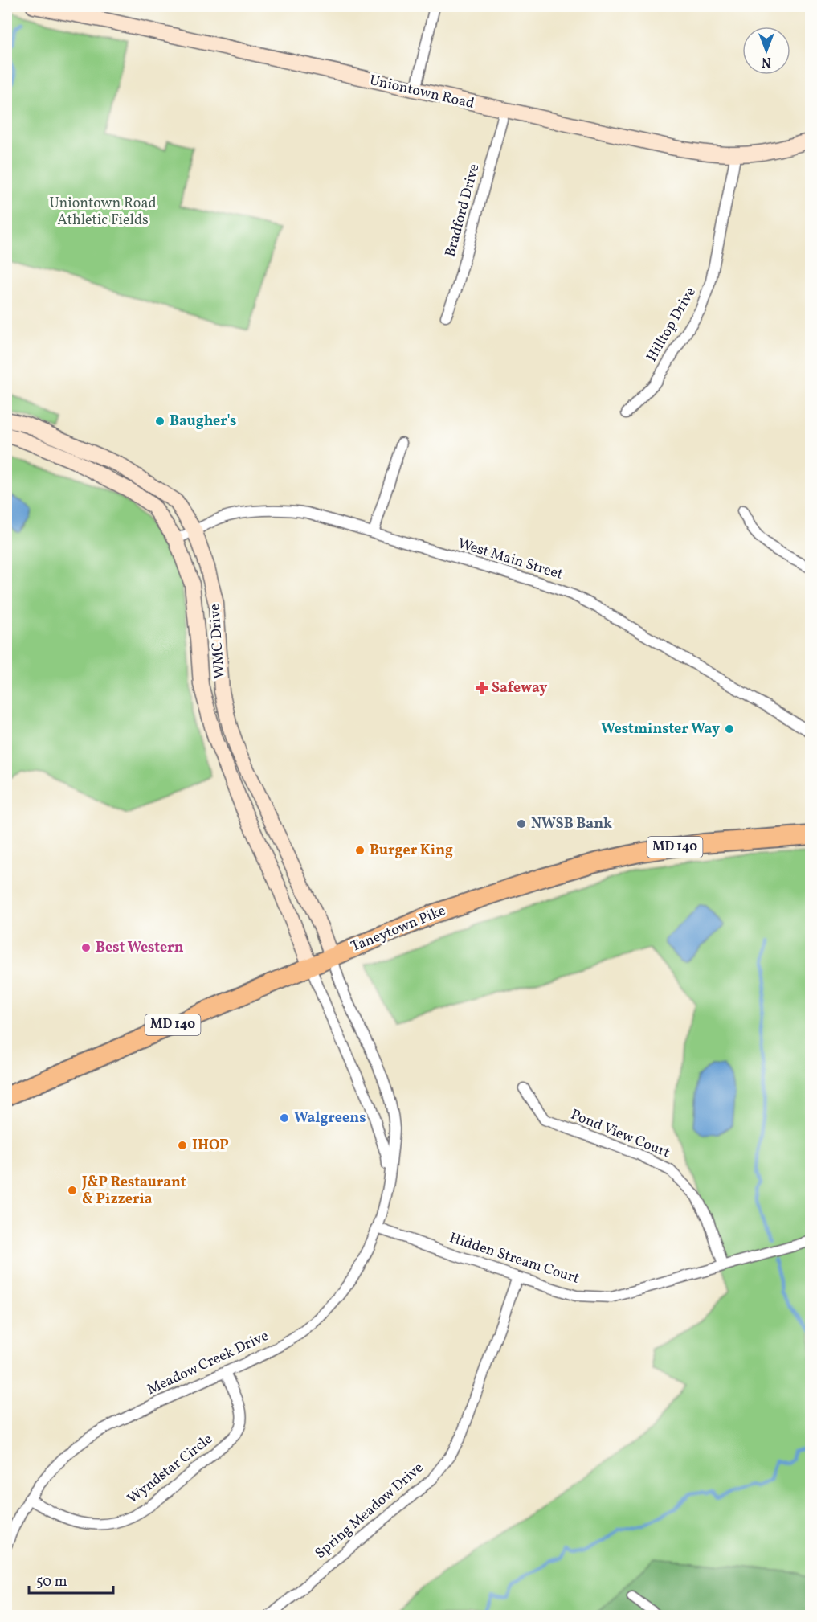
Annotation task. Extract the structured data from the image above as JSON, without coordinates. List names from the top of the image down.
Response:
{
  "streets": {
    "highway": ["MD 140", "Taneytown Pike"],
    "main road": ["Uniontown Road", "WMC Drive"],
    "street": [
      "Bradford Drive",
      "Hilltop Drive",
      "West Main Street",
      "Pond View Court",
      "Hidden Stream Court",
      "Meadow Creek Drive",
      "Wyndstar Circle",
      "Spring Meadow Drive"
    ]
  },
  "crossings": [
    ["Uniontown Road", "Bradford Drive"],
    ["Uniontown Road", "Hilltop Drive"],
    ["West Main Street", "WMC Drive"],
    ["WMC Drive", "Taneytown Pike"],
    ["WMC Drive", "Meadow Creek Drive"],
    ["Taneytown Pike", "Meadow Creek Drive"],
    ["Pond View Court", "Hidden Stream Court"],
    ["Hidden Stream Court", "Meadow Creek Drive"],
    ["Hidden Stream Court", "Spring Meadow Drive"],
    ["Meadow Creek Drive", "Wyndstar Circle"]
  ],
  "parks": ["Uniontown Road Athletic Fields"],
  "places": {
    "other": [
      "Baugher's",
      "Westminster Way",
      "NWSB Bank",
      "Burger King",
      "Best Western",
      "Walgreens",
      "IHOP",
      "J&P Restaurant & Pizzeria"
    ],
    "health": ["Safeway"]
  },
  "scale_bar": "50 m",
  "north": "bottom"
}
